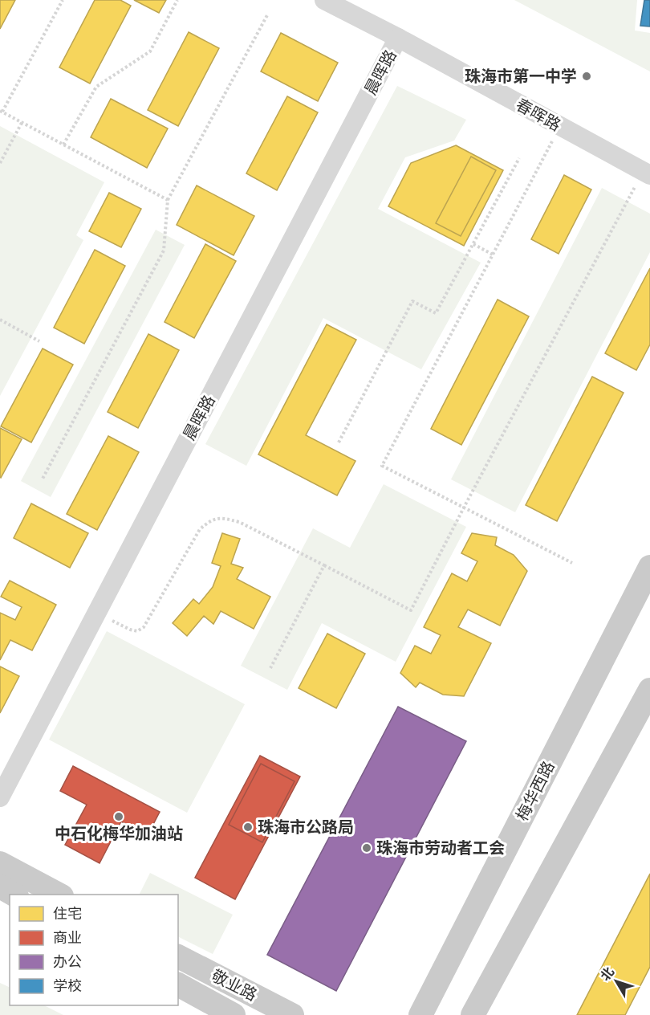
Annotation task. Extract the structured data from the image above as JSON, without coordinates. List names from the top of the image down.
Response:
{
  "streets": {
    "main road": ["梅华西路", "敬业路"],
    "street": ["晨晖路", "春晖路"]
  },
  "crossings": [
    ["晨晖路", "春晖路"]
  ],
  "places": [
    "珠海市第一中学",
    "中石化梅华加油站",
    "珠海市公路局",
    "珠海市劳动者工会"
  ],
  "legend": [
    "住宅",
    "商业",
    "办公",
    "学校"
  ],
  "north": "top left"
}
